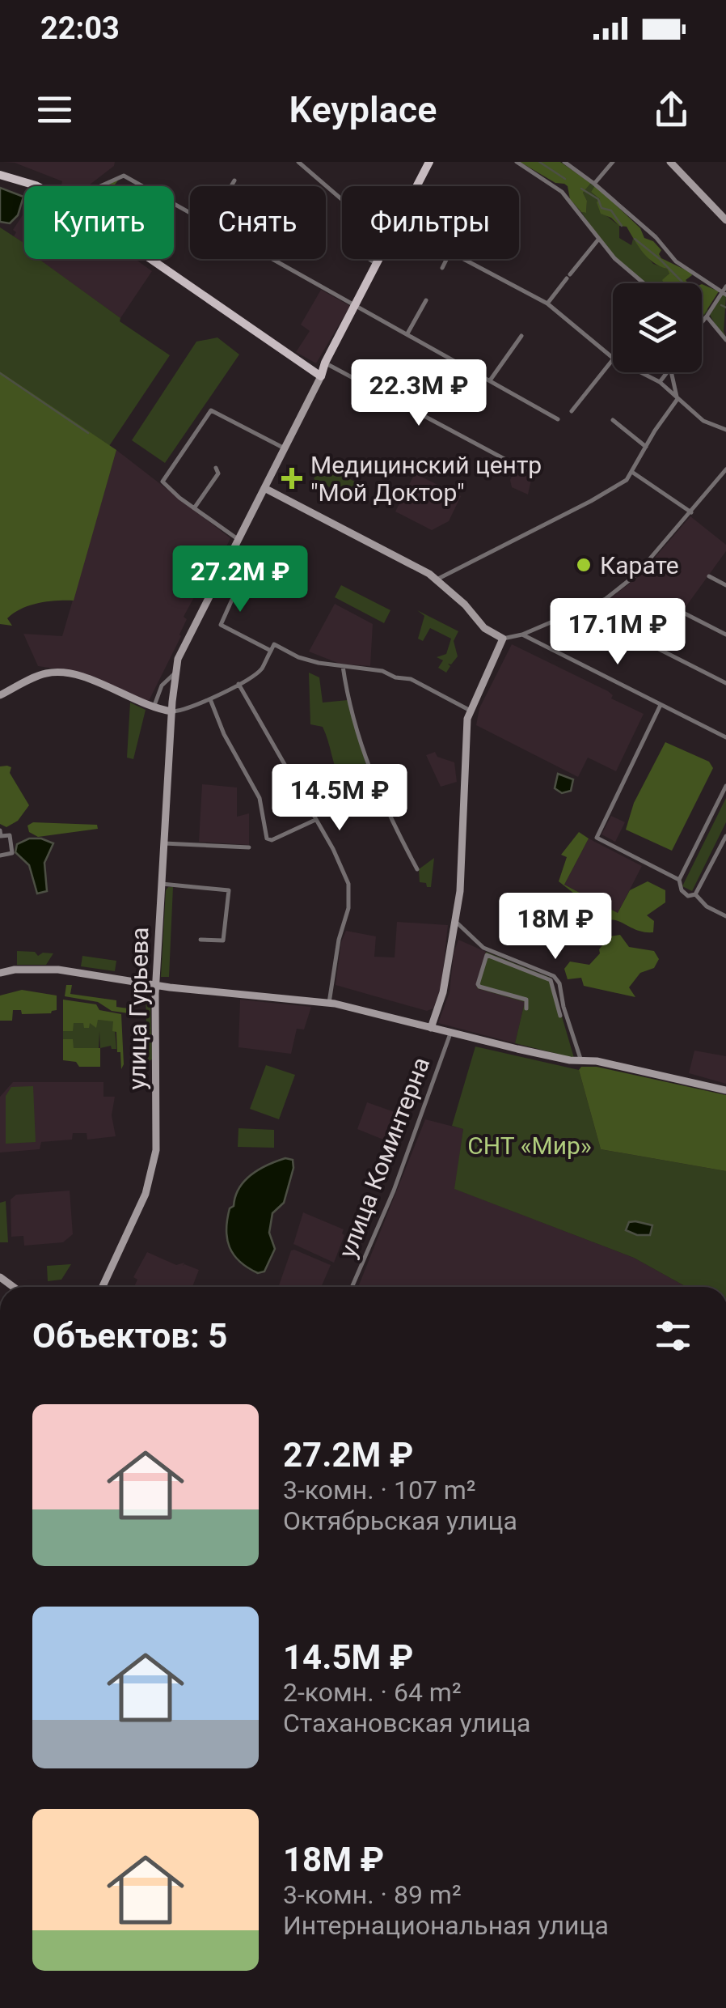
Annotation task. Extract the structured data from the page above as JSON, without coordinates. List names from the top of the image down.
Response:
{
  "streets": {
    "main road": ["улица Гурьева"],
    "street": ["улица Коминтерна"]
  },
  "parks": ["СНТ «Мир»"],
  "places": {
    "health": ["Медицинский центр \"Мой Доктор\""],
    "other": ["Карате"]
  },
  "page": {
    "status": "22:03",
    "header": "Keyplace",
    "chip": ["Купить", "Снять", "Фильтры"],
    "price": [
      "22.3M ₽",
      "27.2M ₽",
      "17.1M ₽",
      "14.5M ₽",
      "18M ₽"
    ],
    "heading": "Объектов: 5",
    "list": [
      {
        "name": "27.2M ₽",
        "note": "3-комн. · 107 m² · Октябрьская улица"
      },
      {
        "name": "14.5M ₽",
        "note": "2-комн. · 64 m² · Стахановская улица"
      },
      {
        "name": "18M ₽",
        "note": "3-комн. · 89 m² · Интернациональная улица"
      }
    ]
  }
}
